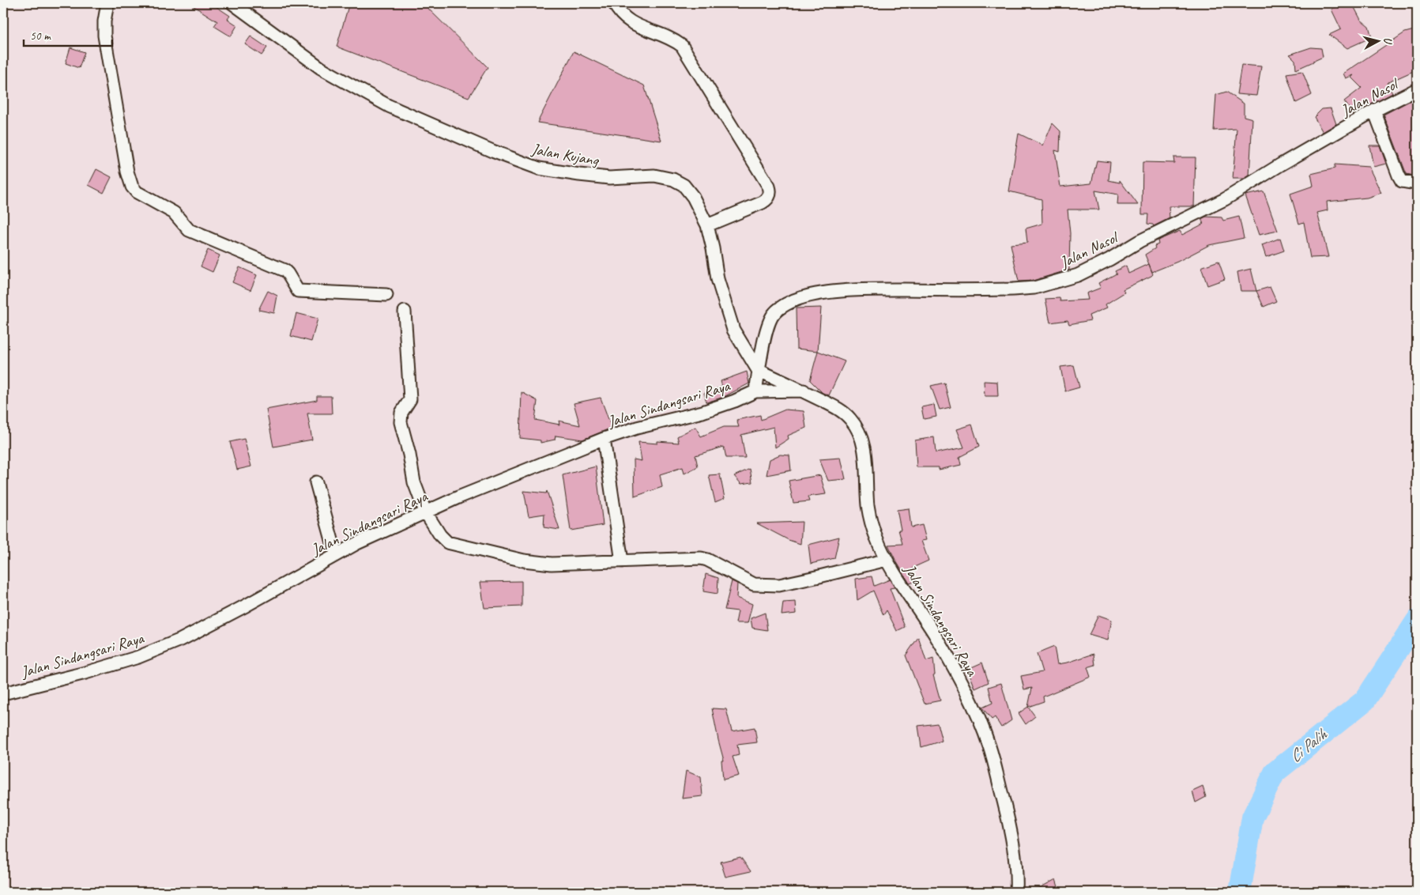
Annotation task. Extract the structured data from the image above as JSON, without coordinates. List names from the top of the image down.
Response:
{
  "streets": {
    "street": ["Jalan Nasol", "Jalan Kujang", "Jalan Sindangsari Raya"]
  },
  "crossings": [
    ["Jalan Nasol", "Jalan Kujang"],
    ["Jalan Nasol", "Jalan Sindangsari Raya"],
    ["Jalan Kujang", "Jalan Sindangsari Raya"]
  ],
  "water": ["Ci Palih"],
  "scale_bar": "50 m",
  "north": "right"
}
